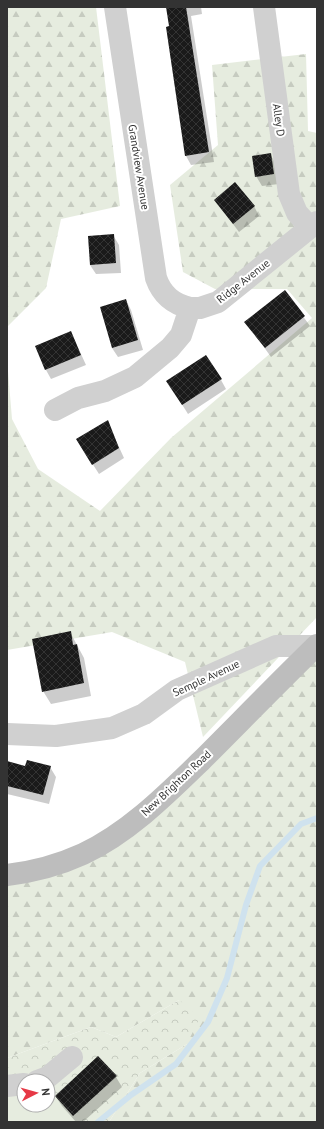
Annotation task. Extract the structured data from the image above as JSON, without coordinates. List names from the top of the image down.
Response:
{
  "streets": {
    "street": [
      "Alley D",
      "Grandview Avenue",
      "Ridge Avenue",
      "Semple Avenue",
      "New Brighton Road"
    ]
  },
  "crossings": [
    ["Alley D", "Ridge Avenue"],
    ["Grandview Avenue", "Ridge Avenue"],
    ["Semple Avenue", "New Brighton Road"]
  ],
  "north": "right"
}
